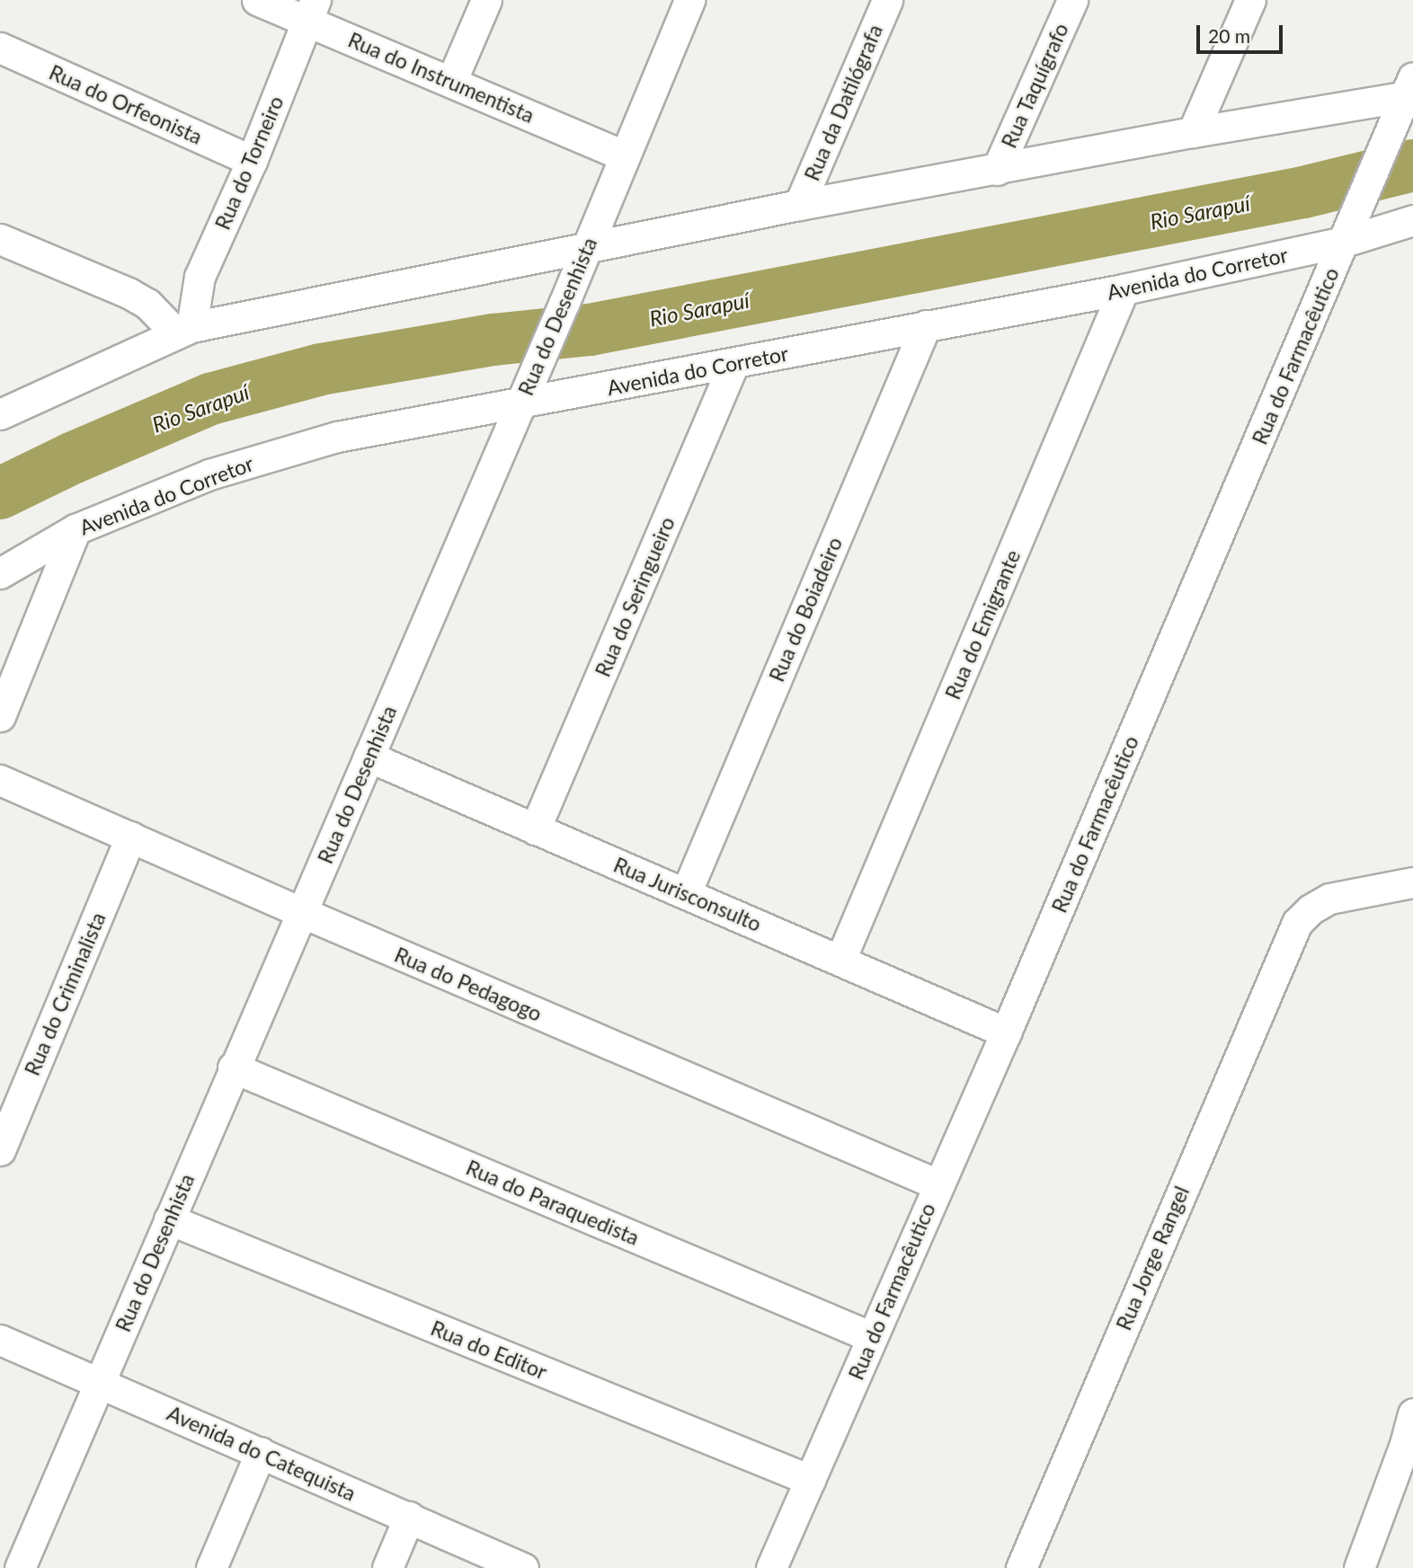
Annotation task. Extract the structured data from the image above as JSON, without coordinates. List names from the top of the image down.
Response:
{
  "streets": {
    "street": [
      "Rua do Instrumentista",
      "Rua Taquígrafo",
      "Rua da Datilógrafa",
      "Rua do Orfeonista",
      "Rua do Torneiro",
      "Avenida do Corretor",
      "Rua do Desenhista",
      "Rua do Farmacêutico",
      "Rua do Seringueiro",
      "Rua do Boiadeiro",
      "Rua do Emigrante",
      "Rua Jurisconsulto",
      "Rua do Pedagogo",
      "Rua do Criminalista",
      "Rua do Paraquedista",
      "Rua Jorge Rangel",
      "Rua do Editor",
      "Avenida do Catequista"
    ]
  },
  "crossings": [
    ["Rua do Instrumentista", "Rua do Torneiro"],
    ["Rua do Instrumentista", "Rua do Desenhista"],
    ["Rua do Orfeonista", "Rua do Torneiro"],
    ["Avenida do Corretor", "Rua do Desenhista"],
    ["Avenida do Corretor", "Rua do Farmacêutico"],
    ["Avenida do Corretor", "Rua do Seringueiro"],
    ["Avenida do Corretor", "Rua do Boiadeiro"],
    ["Avenida do Corretor", "Rua do Emigrante"],
    ["Rua do Desenhista", "Rua Jurisconsulto"],
    ["Rua do Desenhista", "Rua do Pedagogo"],
    ["Rua do Desenhista", "Rua do Paraquedista"],
    ["Rua do Desenhista", "Rua do Editor"],
    ["Rua do Desenhista", "Avenida do Catequista"],
    ["Rua do Farmacêutico", "Rua Jurisconsulto"],
    ["Rua do Farmacêutico", "Rua do Pedagogo"],
    ["Rua do Farmacêutico", "Rua do Paraquedista"],
    ["Rua do Farmacêutico", "Rua do Editor"],
    ["Rua do Seringueiro", "Rua Jurisconsulto"],
    ["Rua do Boiadeiro", "Rua Jurisconsulto"],
    ["Rua do Emigrante", "Rua Jurisconsulto"],
    ["Rua do Pedagogo", "Rua do Criminalista"]
  ],
  "water": ["Rio Sarapuí"],
  "scale_bar": "20 m"
}
